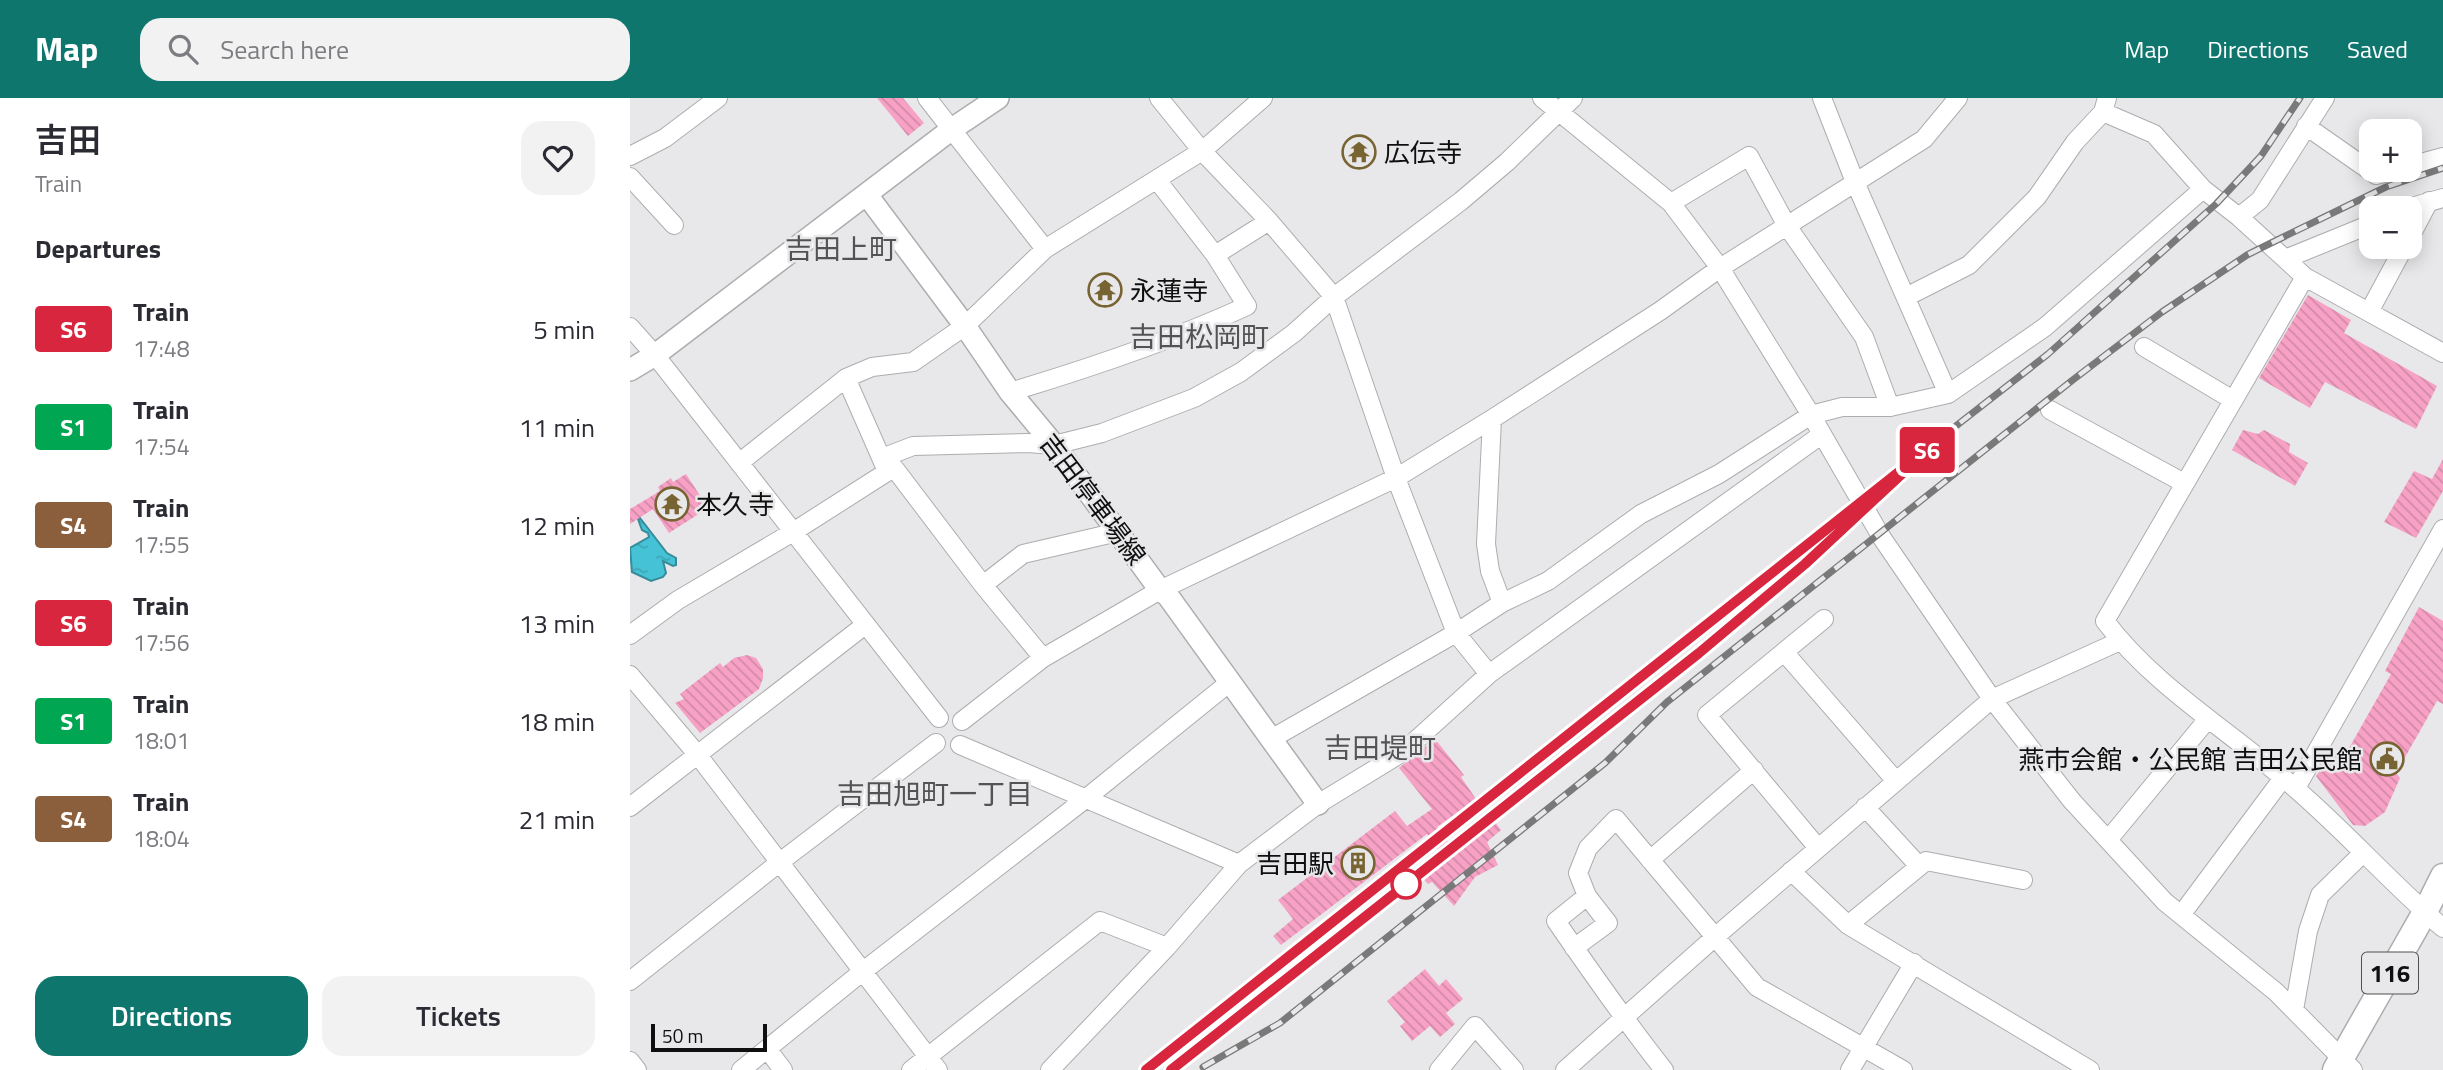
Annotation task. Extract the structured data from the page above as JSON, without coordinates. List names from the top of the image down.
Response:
{
  "streets": {
    "highway": ["116"],
    "main road": ["吉田停車場線"]
  },
  "districts": [
    "吉田上町",
    "吉田松岡町",
    "吉田堤町",
    "吉田旭町一丁目"
  ],
  "places": {
    "temple": ["広伝寺", "永蓮寺", "本久寺"],
    "public building": ["燕市会館・公民館 吉田公民館"],
    "building": ["吉田駅"]
  },
  "scale_bar": "50 m",
  "page": {
    "header": "Map",
    "search": "Search here",
    "nav": ["Map", "Directions", "Saved"],
    "heading": [
      ["吉田", "Train"],
      "Departures"
    ],
    "on_map": "S6",
    "map_buttons": ["+", "−"],
    "list": [
      {
        "mark": "S6",
        "name": "Train",
        "note": "17:48",
        "value": "5 min"
      },
      {
        "mark": "S1",
        "name": "Train",
        "note": "17:54",
        "value": "11 min"
      },
      {
        "mark": "S4",
        "name": "Train",
        "note": "17:55",
        "value": "12 min"
      },
      {
        "mark": "S6",
        "name": "Train",
        "note": "17:56",
        "value": "13 min"
      },
      {
        "mark": "S1",
        "name": "Train",
        "note": "18:01",
        "value": "18 min"
      },
      {
        "mark": "S4",
        "name": "Train",
        "note": "18:04",
        "value": "21 min"
      }
    ],
    "buttons": ["Directions", "Tickets"],
    "scale": "50 m"
  }
}
